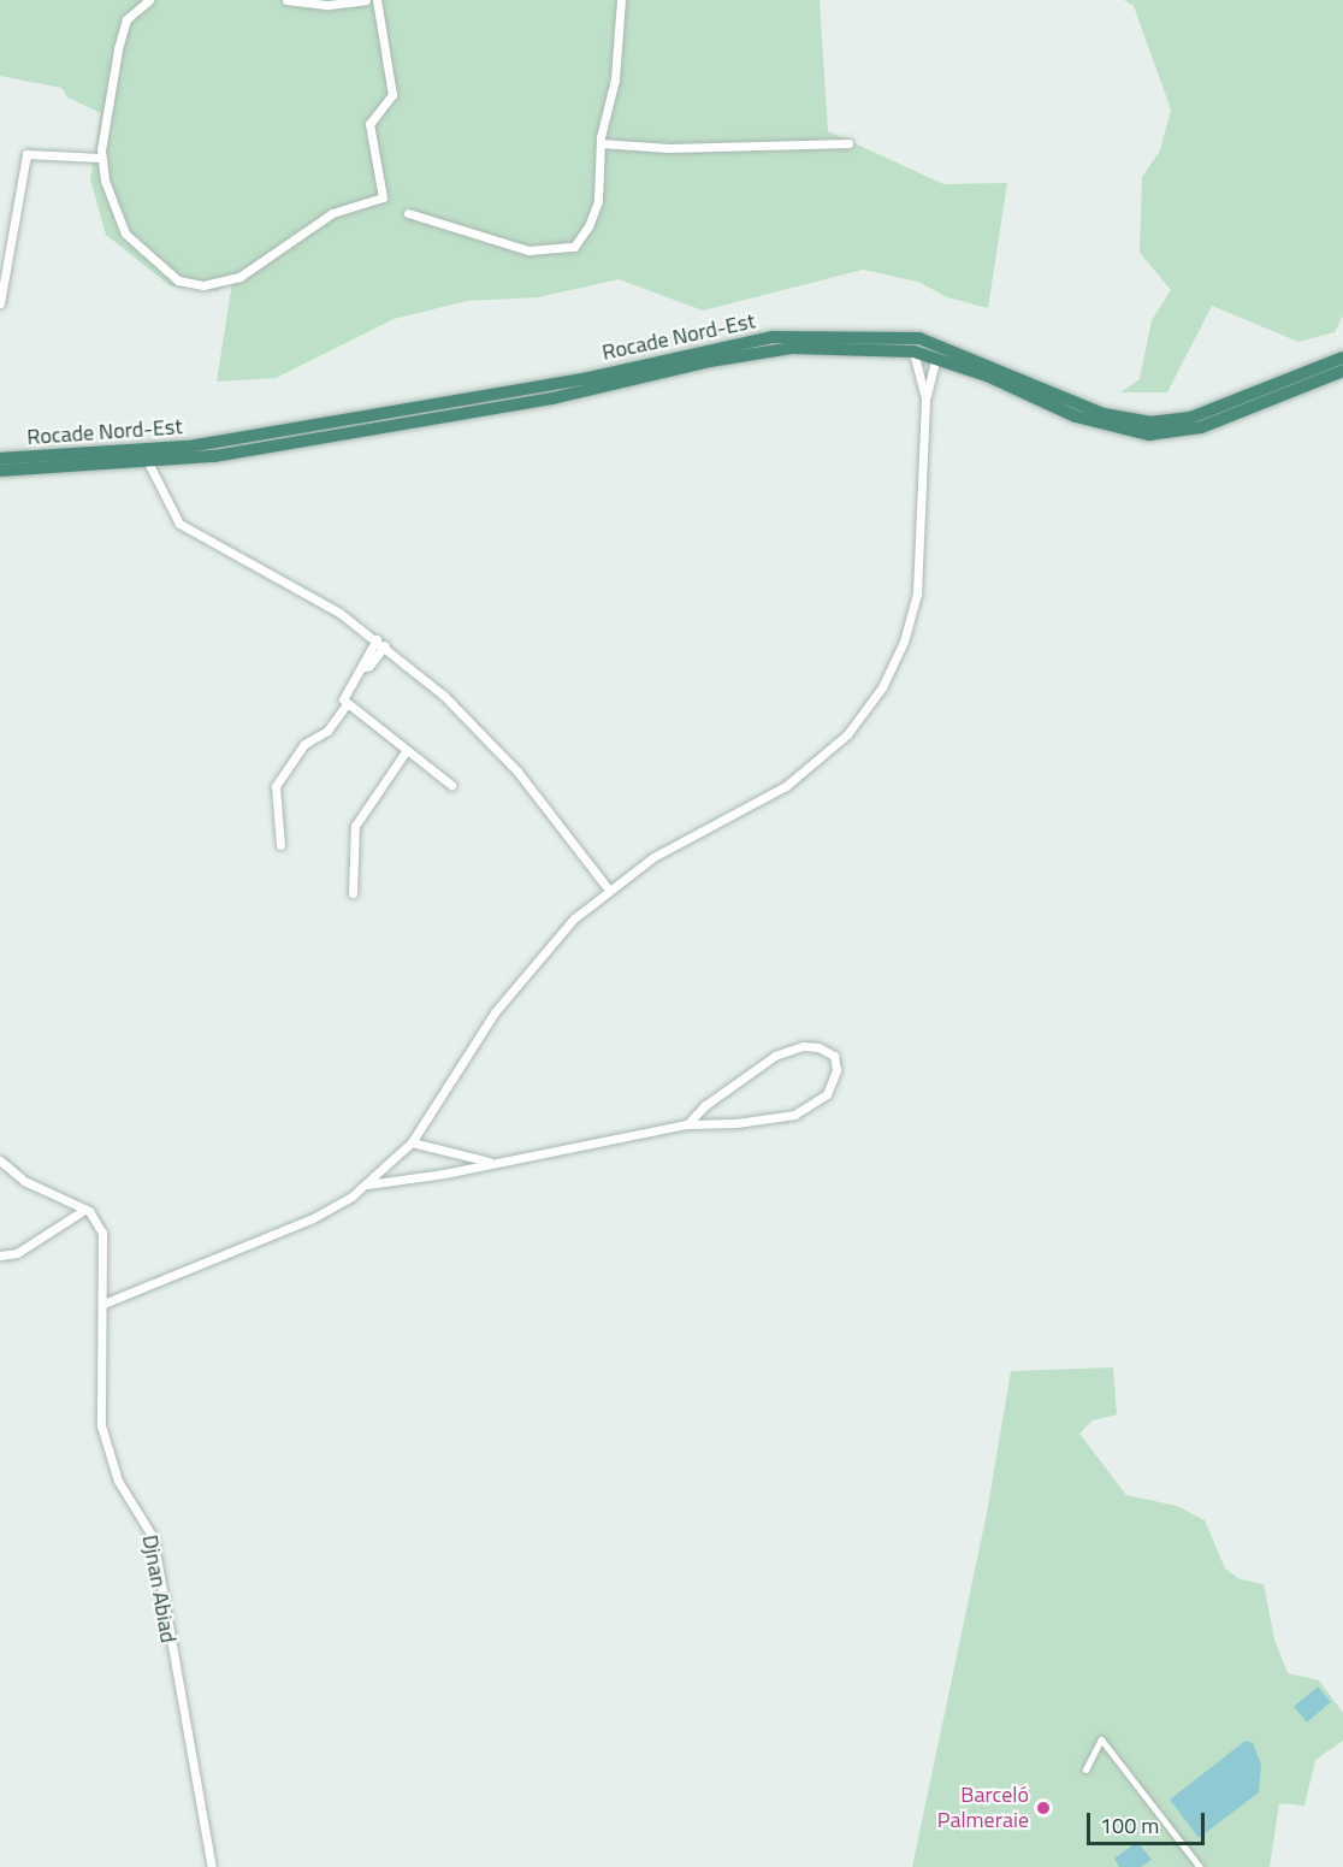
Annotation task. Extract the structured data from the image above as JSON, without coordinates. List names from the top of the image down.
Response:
{
  "streets": {
    "highway": ["Rocade Nord-Est"],
    "street": ["Djnan Abiad"]
  },
  "places": ["Barceló Palmeraie"],
  "scale_bar": "100 m"
}
